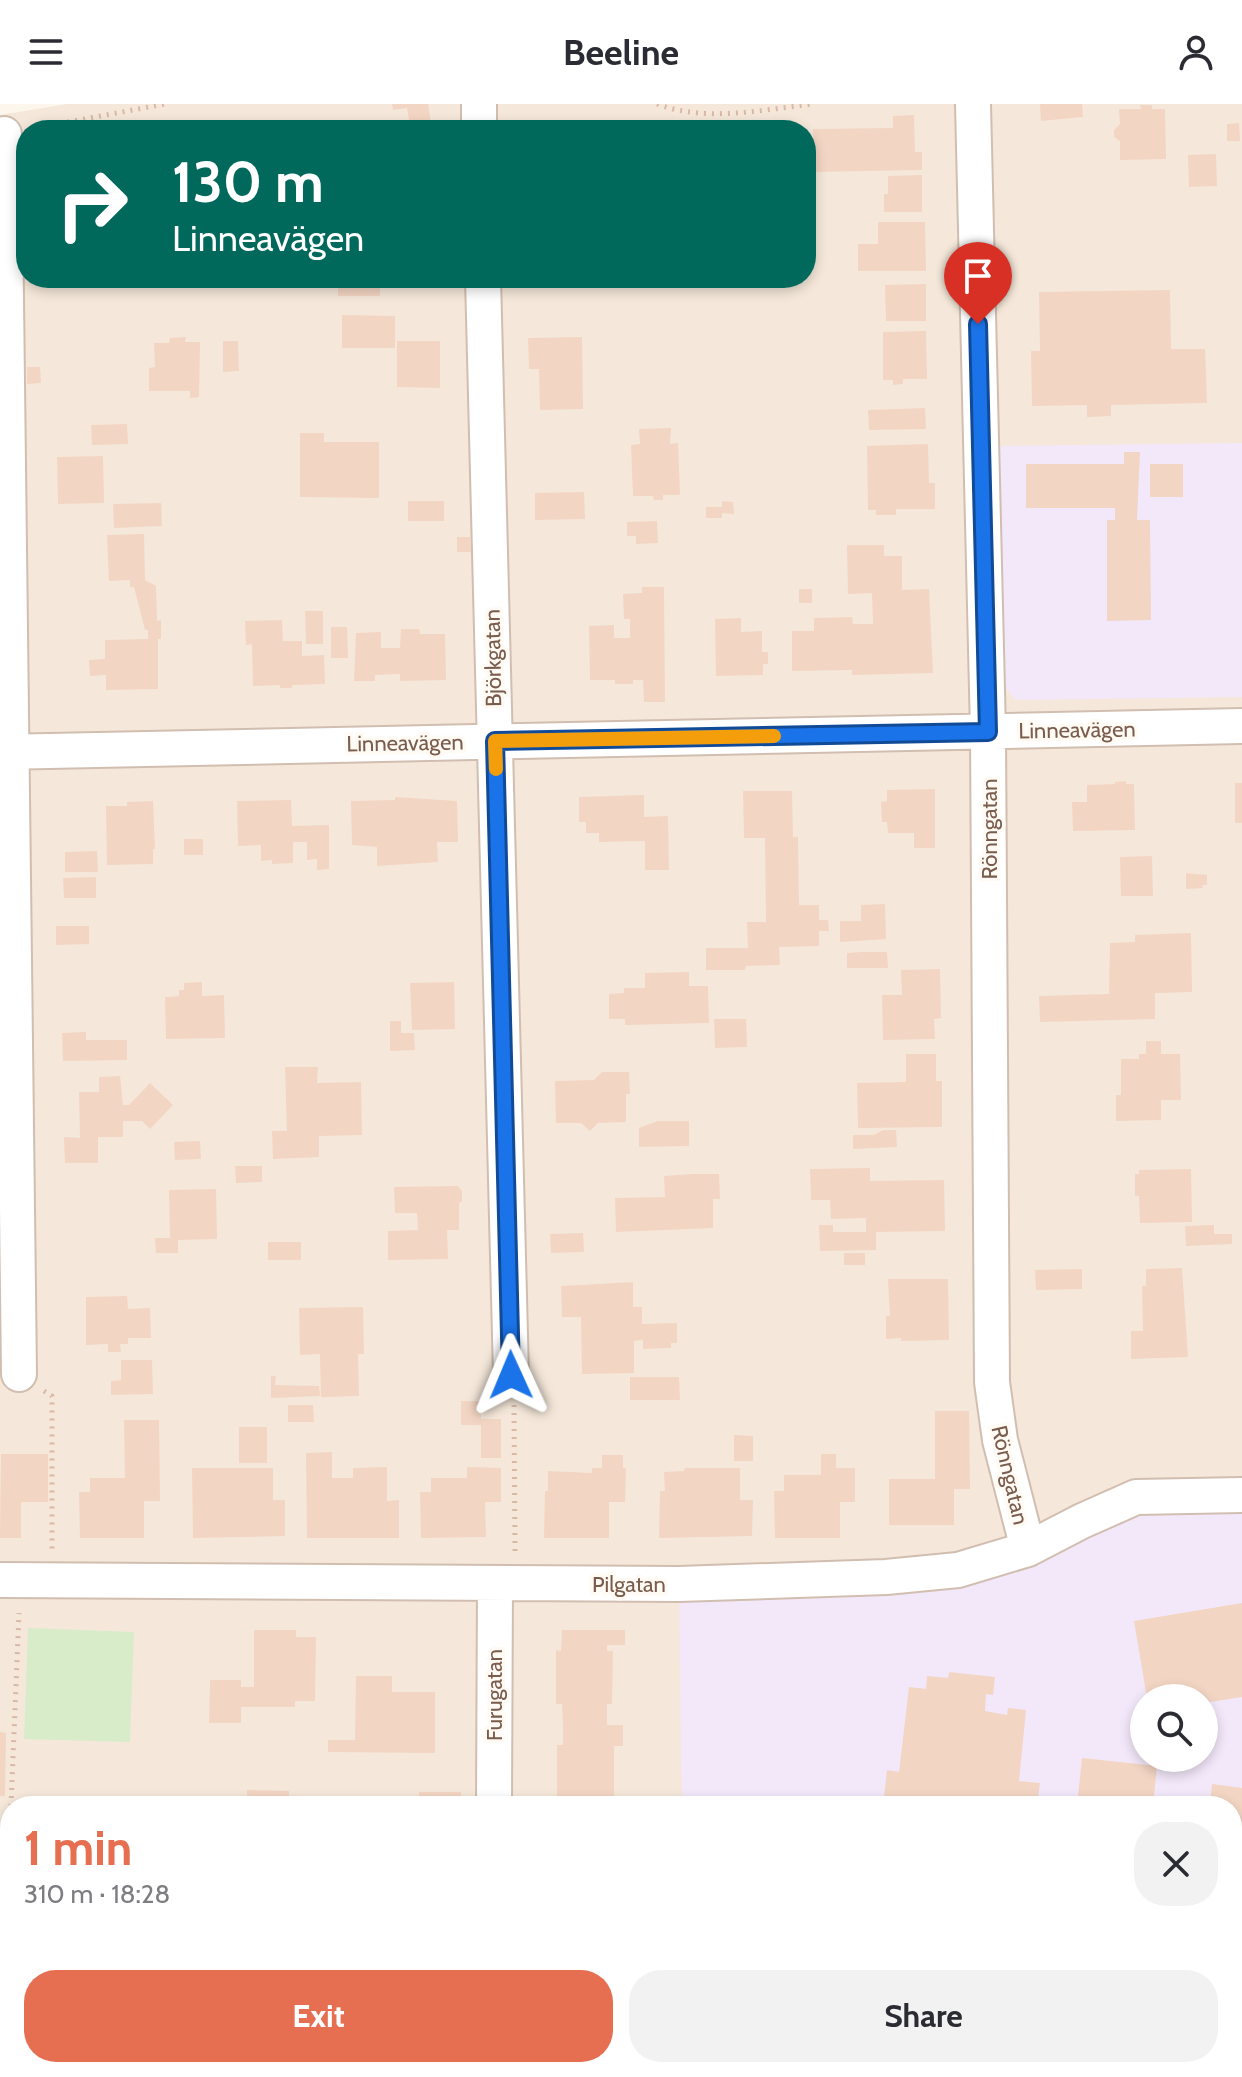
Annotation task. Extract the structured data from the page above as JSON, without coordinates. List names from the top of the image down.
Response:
{
  "streets": {
    "street": [
      "Björkgatan",
      "Linneavägen",
      "Rönngatan",
      "Pilgatan",
      "Furugatan"
    ]
  },
  "crossings": [
    ["Björkgatan", "Linneavägen"],
    ["Linneavägen", "Rönngatan"],
    ["Rönngatan", "Pilgatan"],
    ["Pilgatan", "Furugatan"]
  ],
  "page": {
    "header": "Beeline",
    "turn": ["130 m", "Linneavägen"],
    "heading": ["1 min", "310 m · 18:28"],
    "buttons": ["Exit", "Share"]
  }
}
